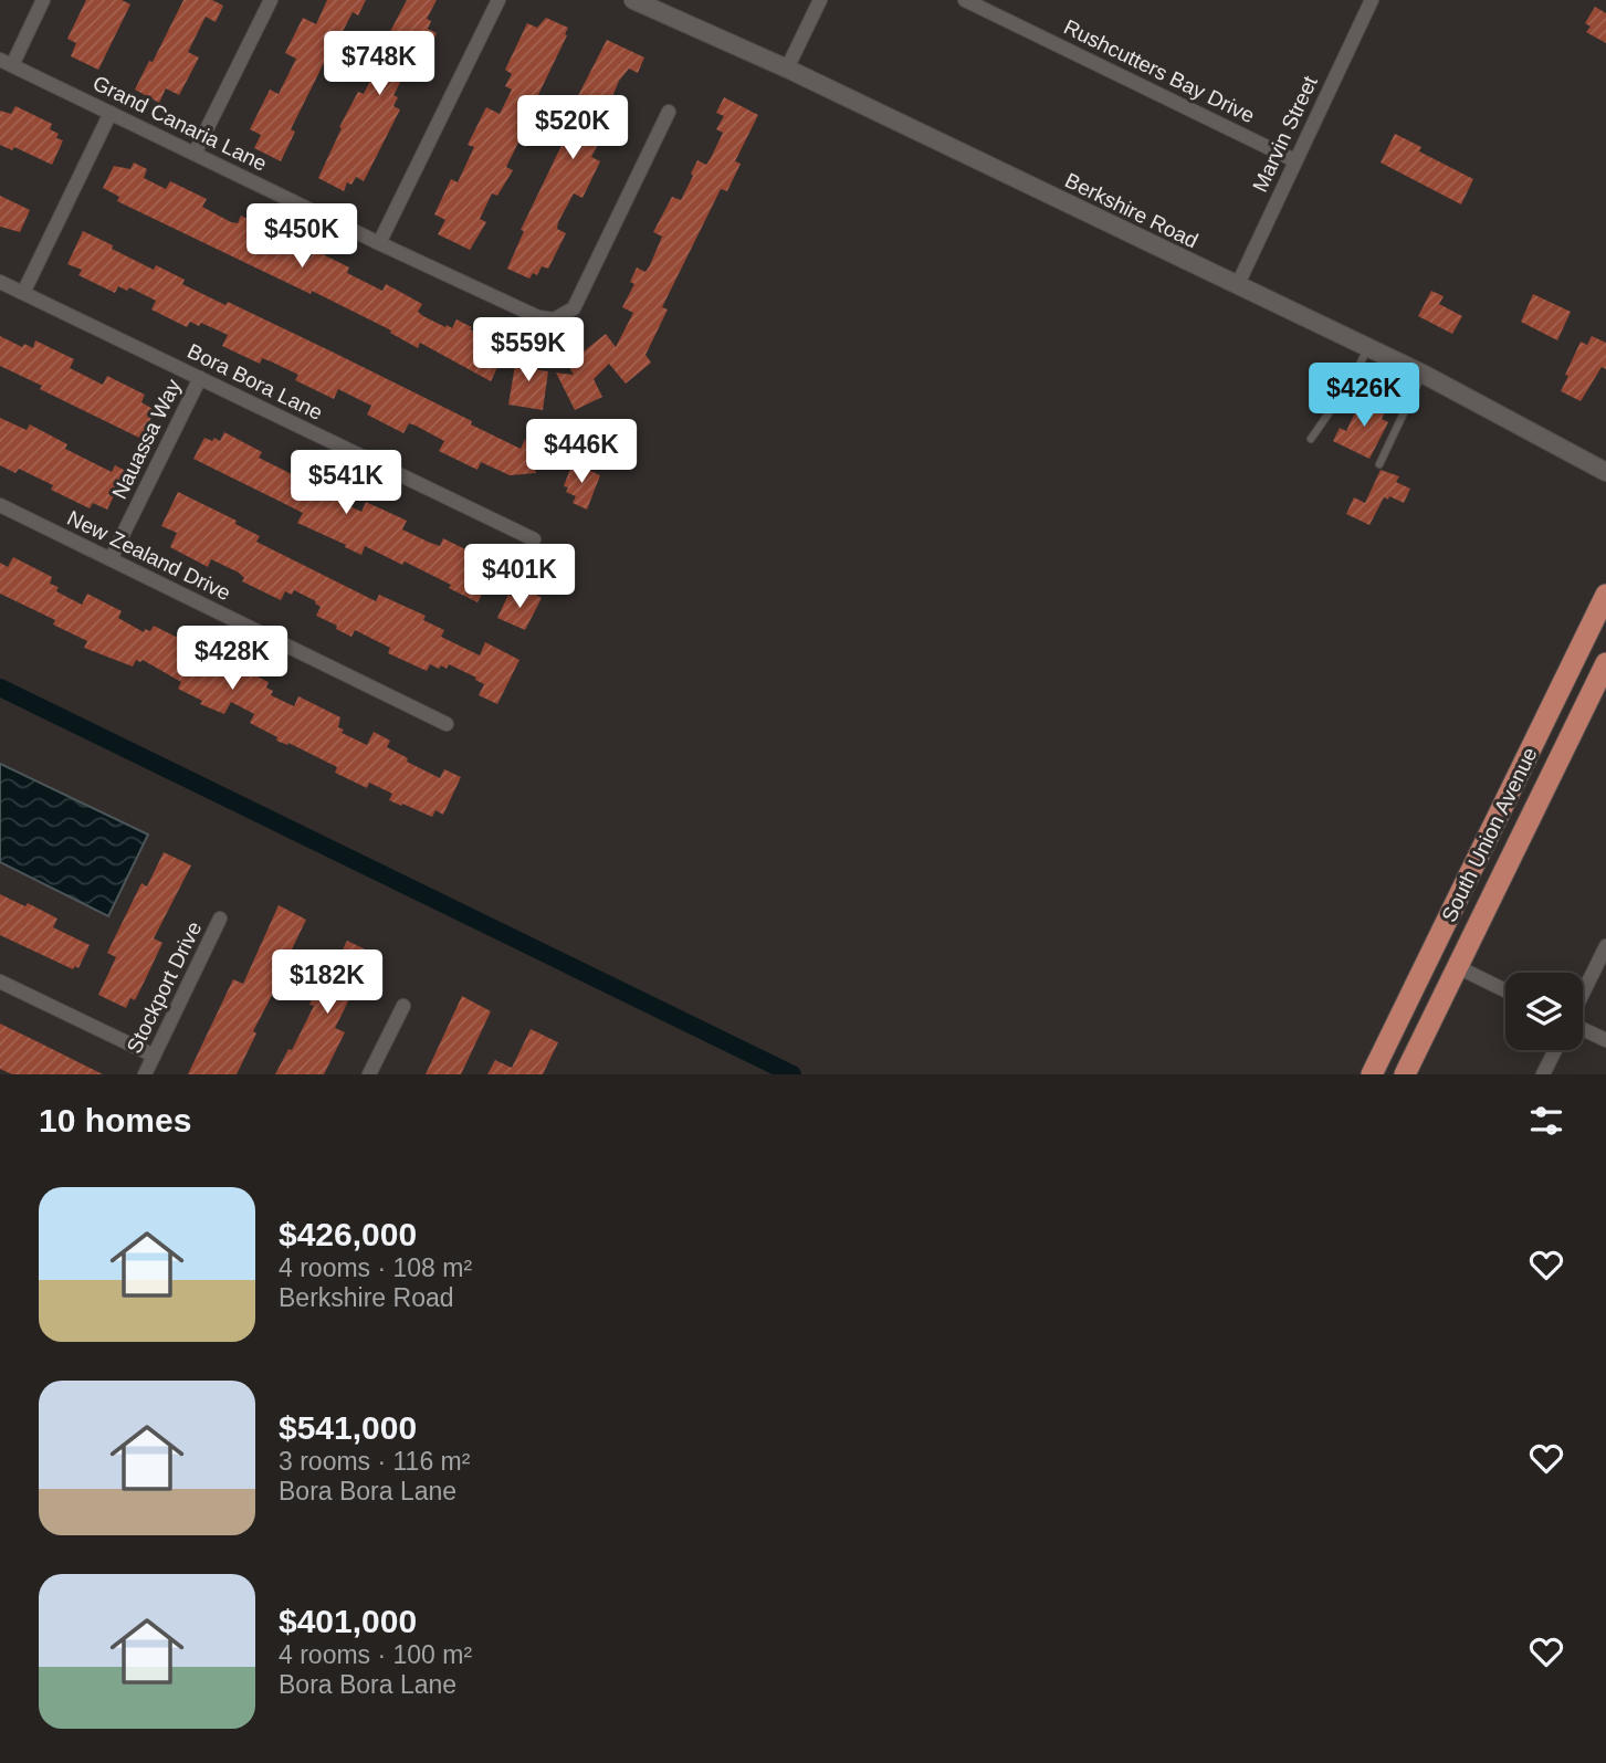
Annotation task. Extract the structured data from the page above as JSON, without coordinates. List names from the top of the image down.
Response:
{
  "streets": {
    "main road": ["South Union Avenue"],
    "street": [
      "Rushcutters Bay Drive",
      "Grand Canaria Lane",
      "Marvin Street",
      "Berkshire Road",
      "Bora Bora Lane",
      "Nauassa Way",
      "New Zealand Drive",
      "Stockport Drive"
    ]
  },
  "crossings": [
    ["Rushcutters Bay Drive", "Marvin Street"],
    ["Marvin Street", "Berkshire Road"],
    ["Bora Bora Lane", "Nauassa Way"],
    ["Nauassa Way", "New Zealand Drive"]
  ],
  "page": {
    "price": [
      "$748K",
      "$520K",
      "$450K",
      "$559K",
      "$426K",
      "$446K",
      "$541K",
      "$401K",
      "$428K",
      "$182K"
    ],
    "heading": "10 homes",
    "list": [
      {
        "name": "$426,000",
        "note": "4 rooms · 108 m² · Berkshire Road"
      },
      {
        "name": "$541,000",
        "note": "3 rooms · 116 m² · Bora Bora Lane"
      },
      {
        "name": "$401,000",
        "note": "4 rooms · 100 m² · Bora Bora Lane"
      }
    ]
  }
}
